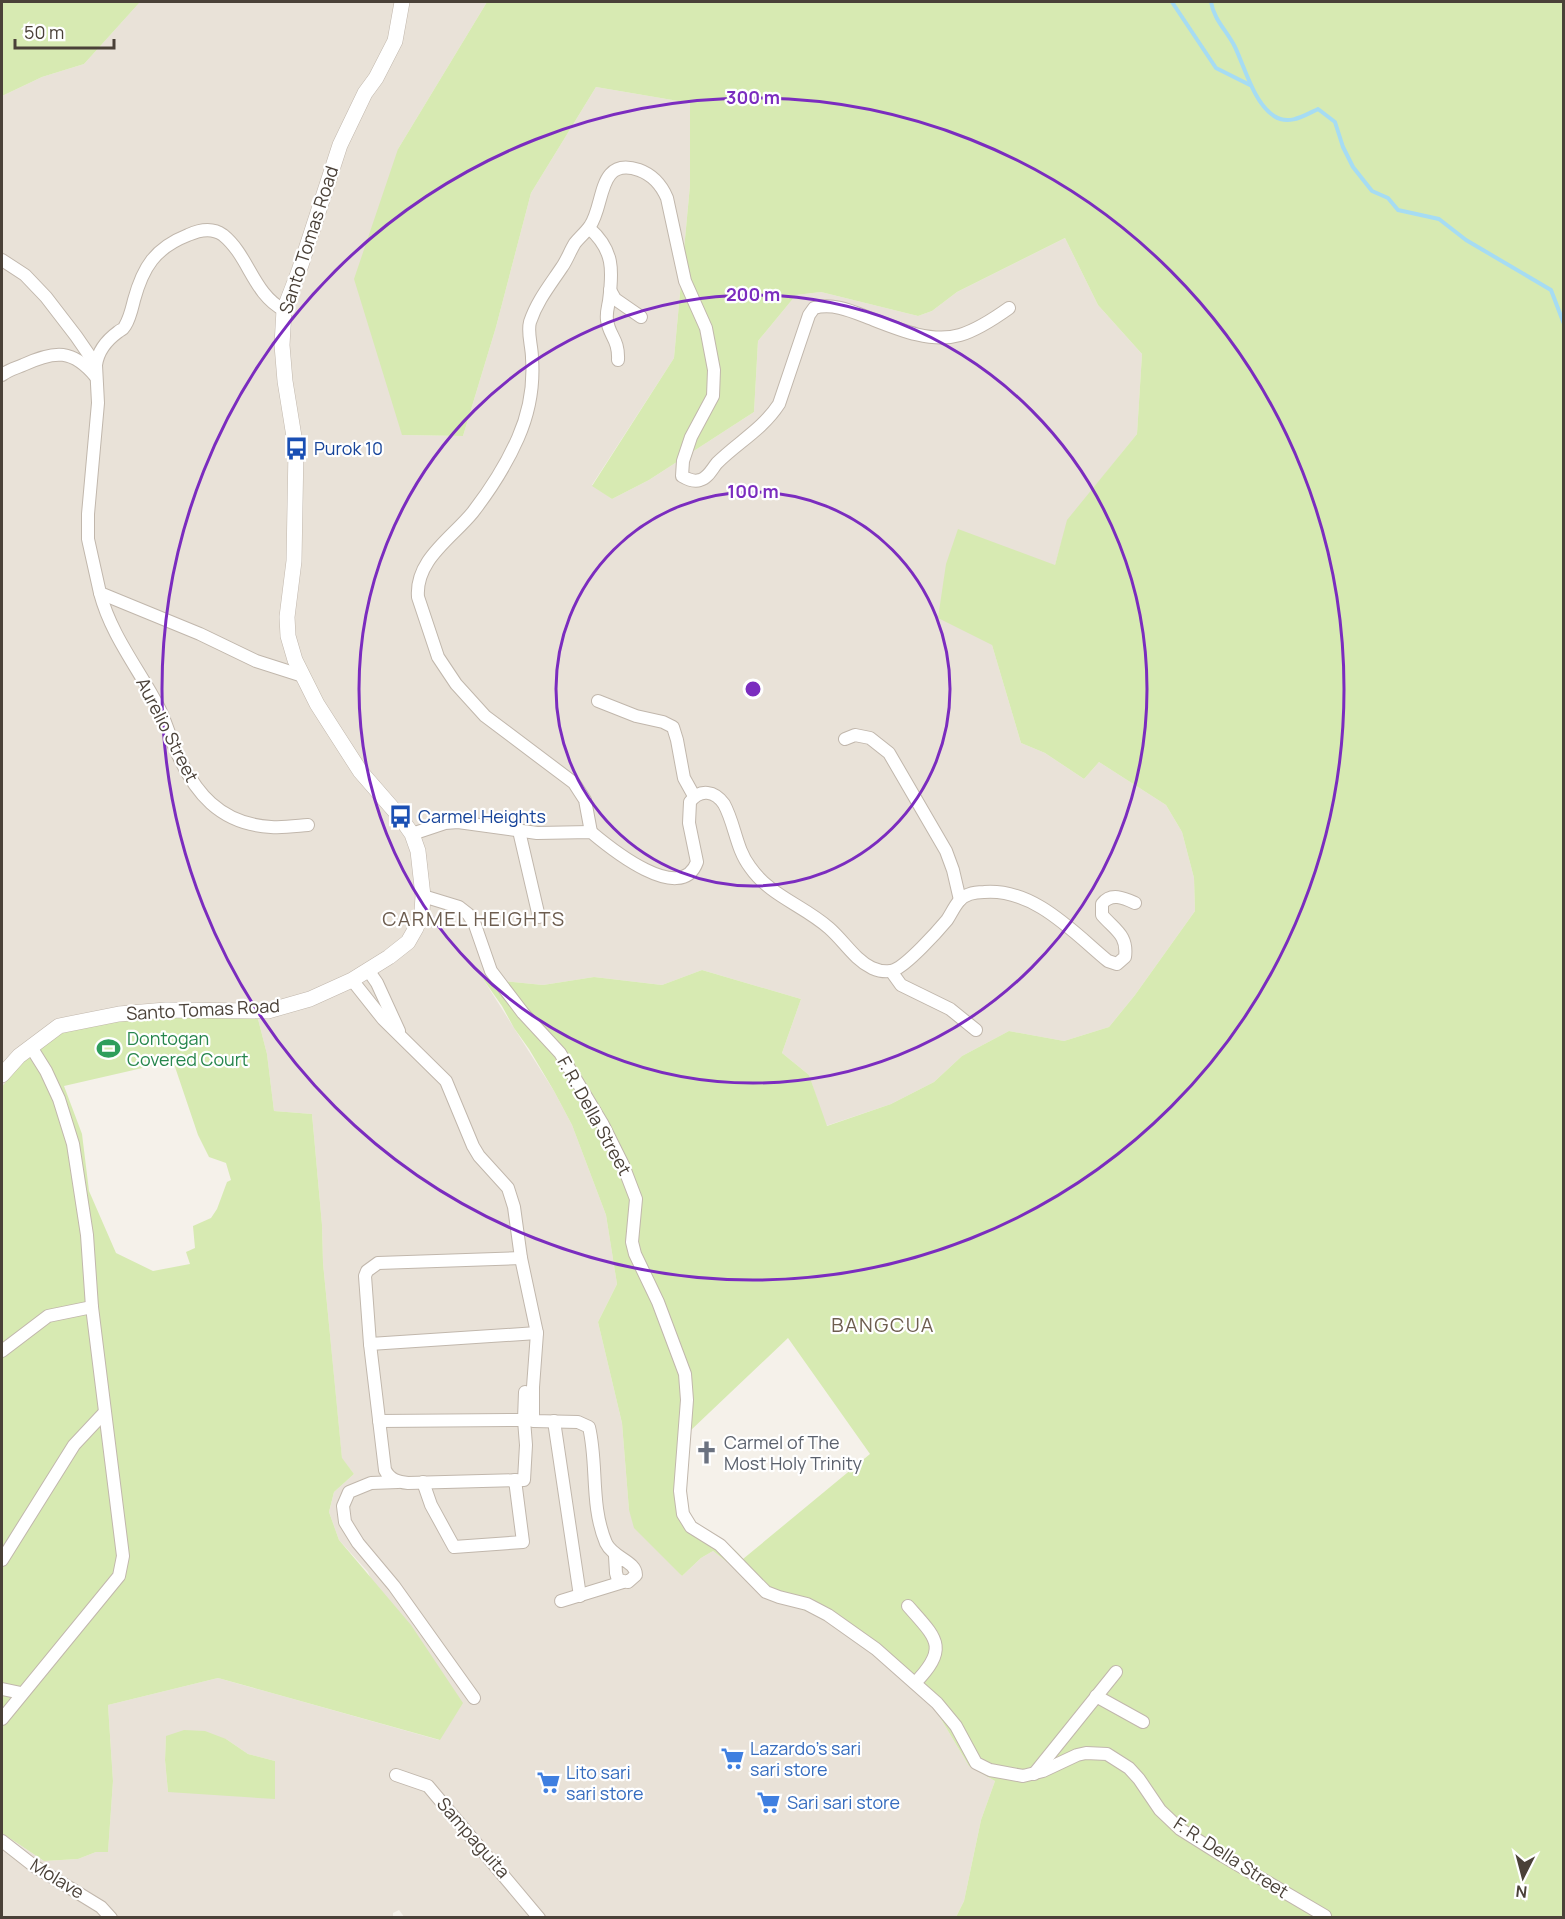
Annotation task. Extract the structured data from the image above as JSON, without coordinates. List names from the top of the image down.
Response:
{
  "streets": {
    "street": [
      "Santo Tomas Road",
      "Aurelio Street",
      "F. R. Della Street",
      "Sampaguita",
      "Molave"
    ]
  },
  "crossings": [
    ["Santo Tomas Road", "F. R. Della Street"]
  ],
  "districts": ["CARMEL HEIGHTS", "BANGCUA"],
  "places": {
    "bus stop": ["Purok 10", "Carmel Heights"],
    "sports": ["Dontogan Covered Court"],
    "church": ["Carmel of The Most Holy Trinity"],
    "supermarket": ["Lazardo’s sari sari store", "Lito sari sari store", "Sari sari store"]
  },
  "scale_bar": "50 m",
  "north": "bottom",
  "rings": ["300 m", "200 m", "100 m"]
}
